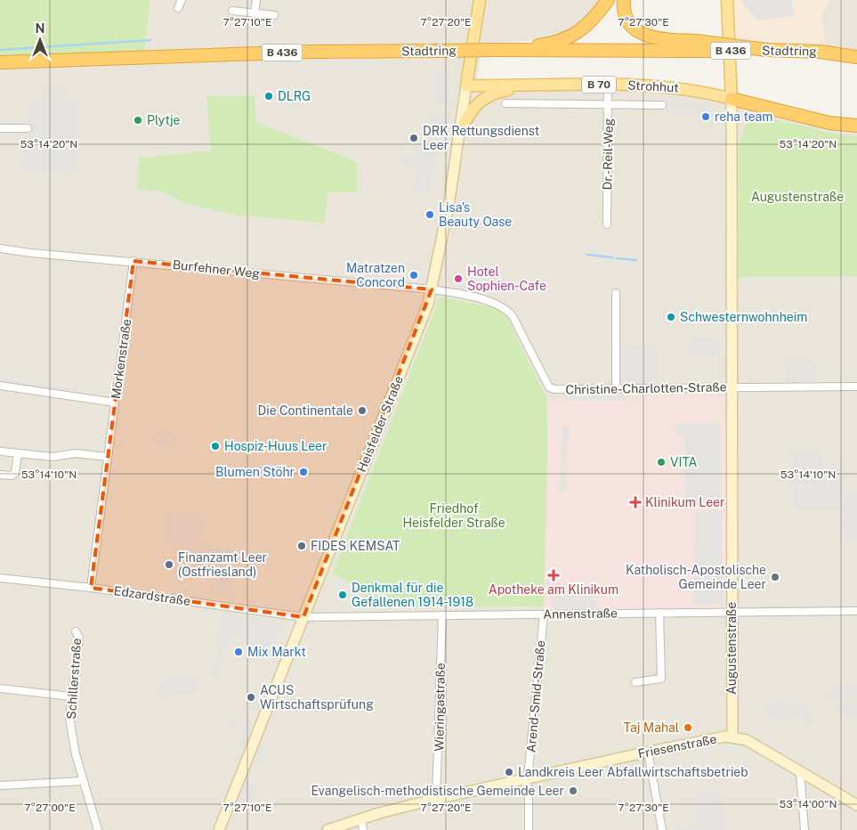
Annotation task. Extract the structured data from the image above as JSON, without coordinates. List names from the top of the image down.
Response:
{
  "streets": {
    "highway": ["Stadtring", "B 436", "B 70"],
    "main road": [
      "Strohhut",
      "Heisfelder Straße",
      "Augustenstraße",
      "Friesenstraße"
    ],
    "street": [
      "Dr.-Reil-Weg",
      "Burfehner Weg",
      "Mörkenstraße",
      "Christine-Charlotten-Straße",
      "Edzardstraße",
      "Annenstraße",
      "Schillerstraße",
      "Arend-Smid-Straße",
      "Wieringastraße"
    ]
  },
  "crossings": [
    ["B 70", "Strohhut"],
    ["B 70", "Augustenstraße"],
    ["Strohhut", "Dr.-Reil-Weg"],
    ["Strohhut", "Heisfelder Straße"],
    ["Strohhut", "Augustenstraße"],
    ["Burfehner Weg", "Mörkenstraße"],
    ["Burfehner Weg", "Christine-Charlotten-Straße"],
    ["Burfehner Weg", "Heisfelder Straße"],
    ["Mörkenstraße", "Edzardstraße"],
    ["Christine-Charlotten-Straße", "Heisfelder Straße"],
    ["Christine-Charlotten-Straße", "Augustenstraße"],
    ["Heisfelder Straße", "Edzardstraße"],
    ["Heisfelder Straße", "Annenstraße"],
    ["Edzardstraße", "Annenstraße"],
    ["Annenstraße", "Augustenstraße"],
    ["Annenstraße", "Arend-Smid-Straße"],
    ["Annenstraße", "Wieringastraße"],
    ["Augustenstraße", "Friesenstraße"],
    ["Arend-Smid-Straße", "Friesenstraße"],
    ["Wieringastraße", "Friesenstraße"]
  ],
  "parks": ["Augustenstraße", "Friedhof Heisfelder Straße"],
  "places": {
    "other": [
      "DLRG",
      "reha team",
      "Plytje",
      "DRK Rettungsdienst Leer",
      "Lisa's Beauty Oase",
      "Matratzen Concord",
      "Hotel Sophien-Cafe",
      "Schwesternwohnheim",
      "Die Continentale",
      "Hospiz-Huus Leer",
      "VITA",
      "Blumen Stöhr",
      "FIDES KEMSAT",
      "Finanzamt Leer (Ostfriesland)",
      "Katholisch-Apostolische Gemeinde Leer",
      "Denkmal für die Gefallenen 1914-1918",
      "Mix Markt",
      "ACUS Wirtschaftsprüfung",
      "Taj Mahal",
      "Landkreis Leer Abfallwirtschaftsbetrieb",
      "Evangelisch-methodistische Gemeinde Leer"
    ],
    "health": ["Klinikum Leer", "Apotheke am Klinikum"]
  },
  "north": "top",
  "coordinates": [
    "7°27'10\"E",
    "7°27'20\"E",
    "7°27'30\"E",
    "53°14'20\"N",
    "53°14'10\"N",
    "53°14'00\"N",
    "7°27'00\"E"
  ]
}
